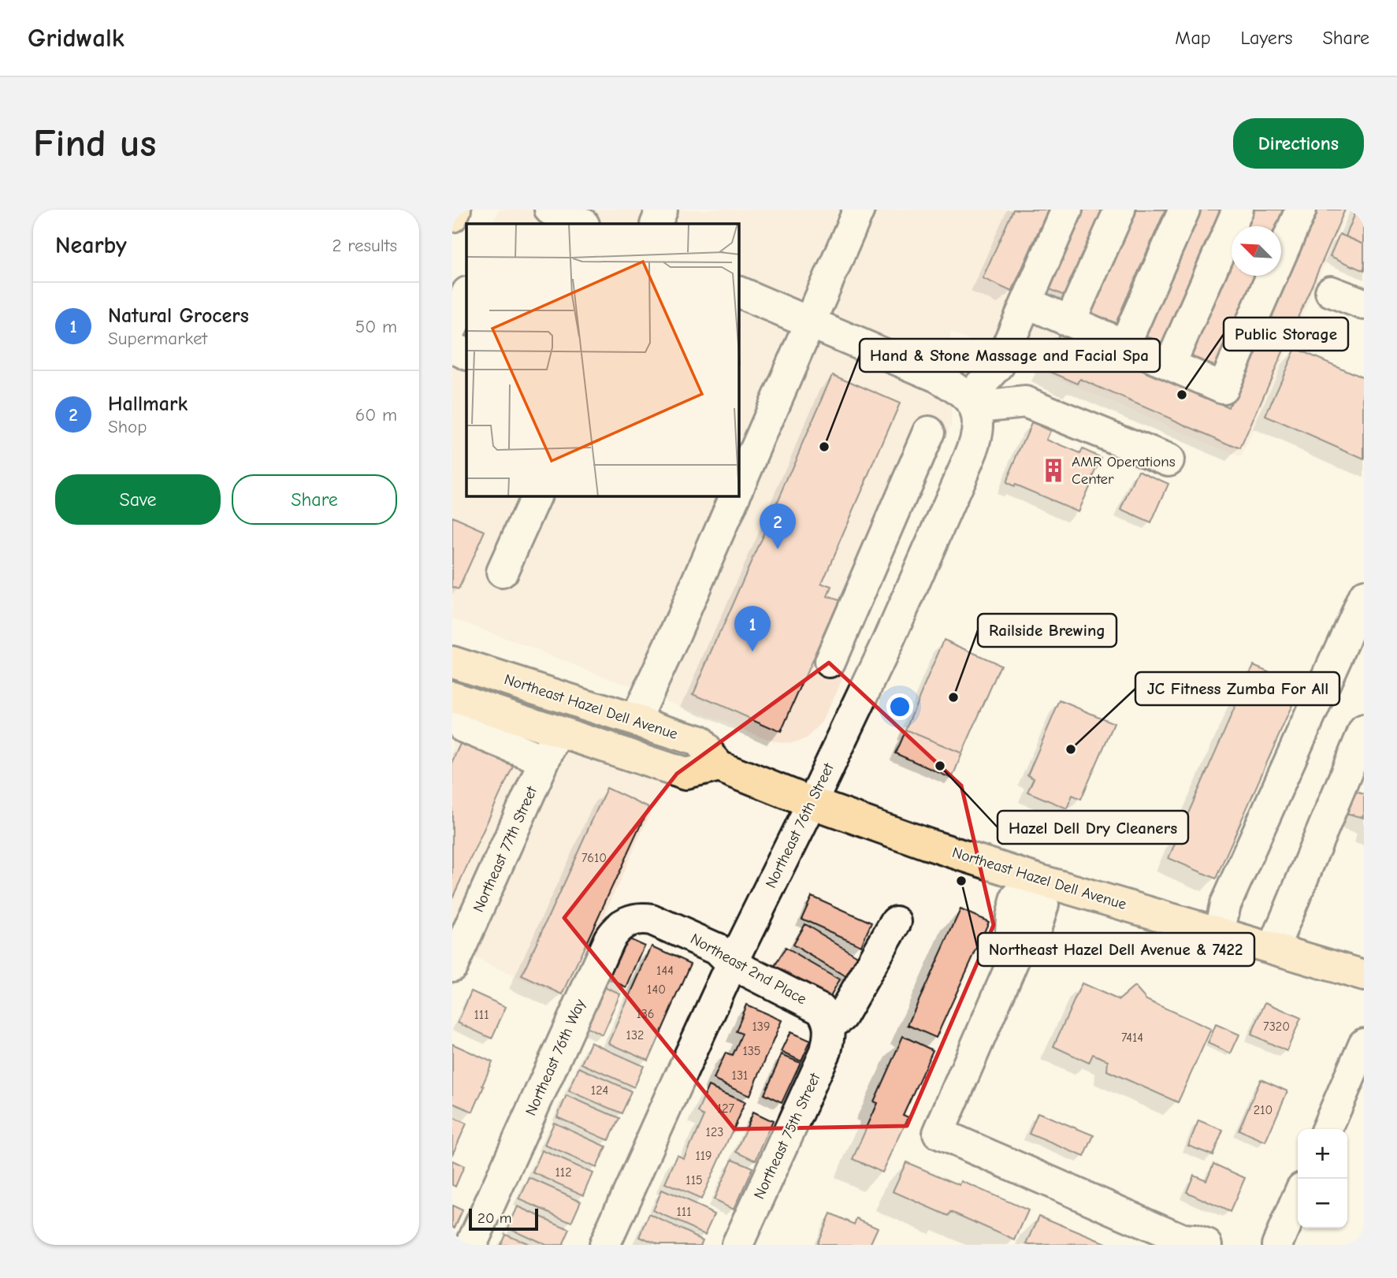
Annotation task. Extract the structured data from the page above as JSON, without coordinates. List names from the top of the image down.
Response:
{
  "streets": {
    "main road": ["Northeast Hazel Dell Avenue"],
    "street": [
      "Northeast 76th Street",
      "Northeast 77th Street",
      "Northeast 2nd Place",
      "Northeast 76th Way",
      "Northeast 75th Street"
    ]
  },
  "crossings": [
    ["Northeast Hazel Dell Avenue", "Northeast 76th Street"],
    ["Northeast 76th Street", "Northeast 2nd Place"],
    ["Northeast 2nd Place", "Northeast 76th Way"],
    ["Northeast 2nd Place", "Northeast 75th Street"]
  ],
  "places": {
    "other": [
      "Public Storage",
      "Hand & Stone Massage and Facial Spa",
      "Railside Brewing",
      "JC Fitness Zumba For All",
      "Hazel Dell Dry Cleaners",
      "Northeast Hazel Dell Avenue & 7422"
    ],
    "building": ["AMR Operations Center"]
  },
  "house_numbers": [
    "7610",
    "144",
    "140",
    "136",
    "111",
    "139",
    "7320",
    "132",
    "7414",
    "135",
    "131",
    "124",
    "127",
    "210",
    "123",
    "119",
    "112",
    "115",
    "111"
  ],
  "scale_bar": "20 m",
  "north": "top left",
  "page": {
    "header": "Gridwalk",
    "nav": ["Map", "Layers", "Share"],
    "buttons": [
      "Directions",
      ["Save", "Share"]
    ],
    "title": "Find us",
    "heading": ["Nearby", "2 results"],
    "list": [
      {
        "mark": "1",
        "name": "Natural Grocers",
        "note": "Supermarket",
        "value": "50 m"
      },
      {
        "mark": "2",
        "name": "Hallmark",
        "note": "Shop",
        "value": "60 m"
      }
    ],
    "pins": ["2", "1"],
    "map_buttons": ["+", "−"],
    "scale": "20 m"
  }
}
